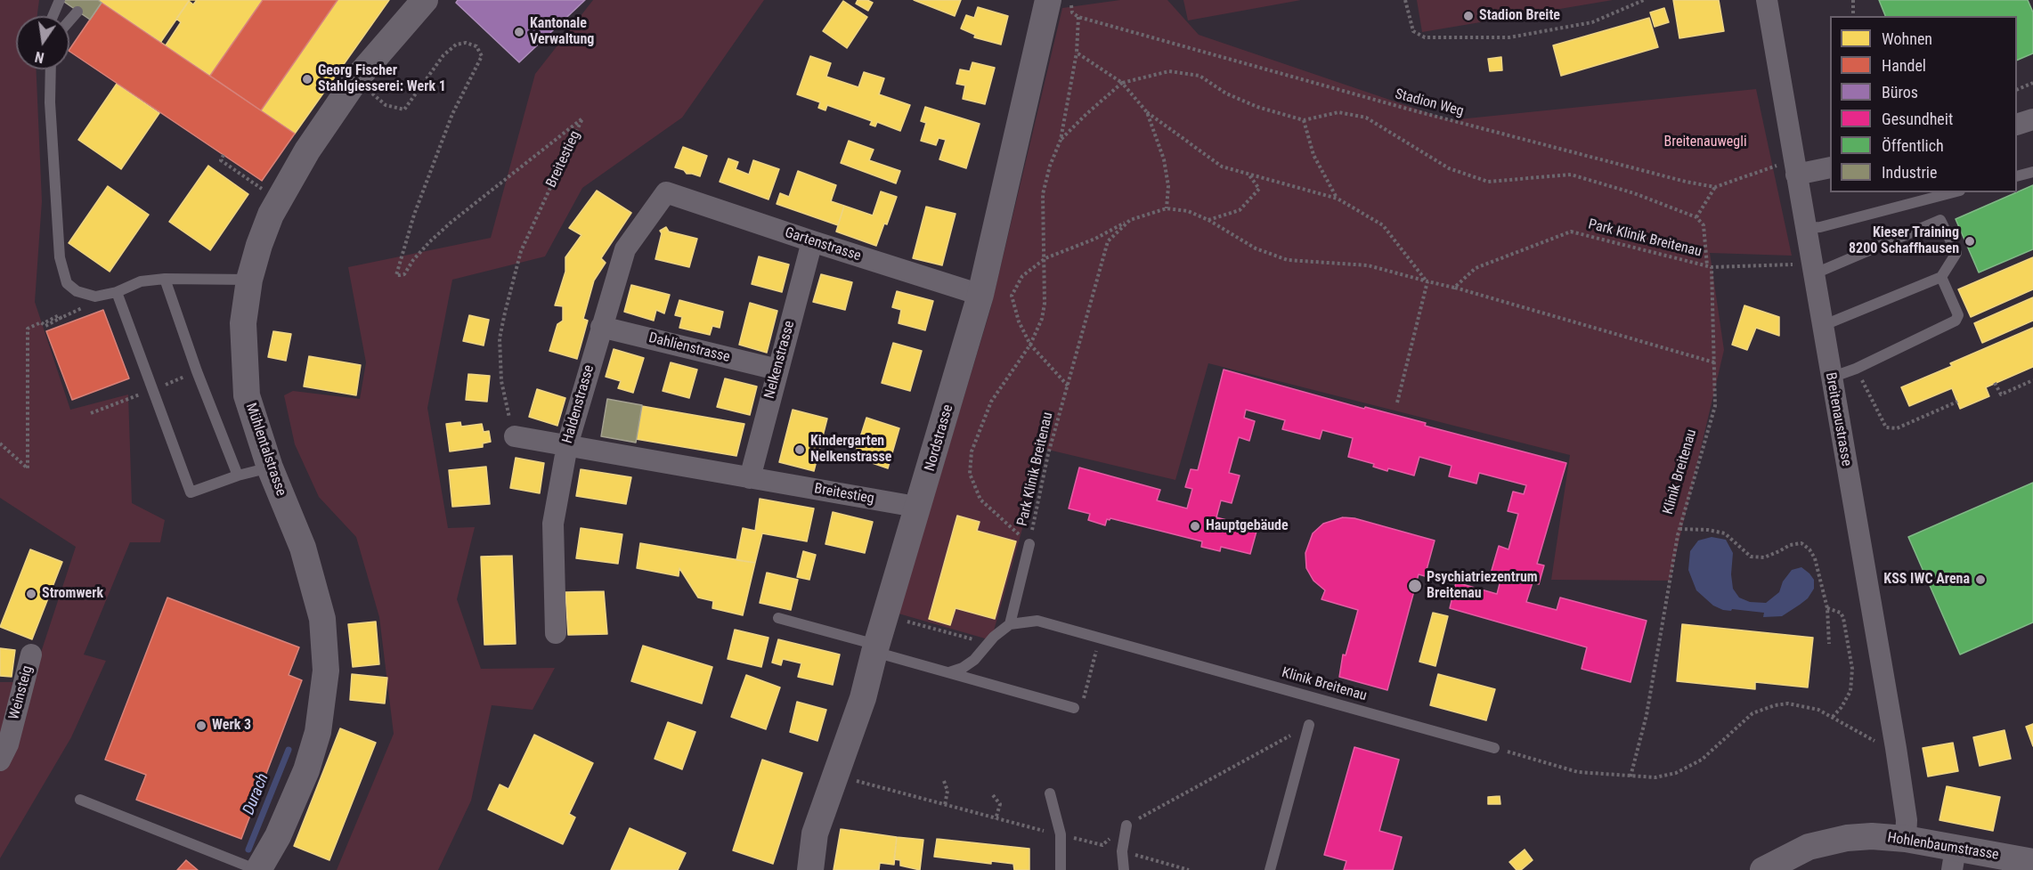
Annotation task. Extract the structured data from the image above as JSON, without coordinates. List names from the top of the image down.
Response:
{
  "streets": {
    "street": [
      "Breitestieg",
      "Gartenstrasse",
      "Dahlienstrasse",
      "Nelkenstrasse",
      "Haldenstrasse",
      "Breitenaustrasse",
      "Nordstrasse",
      "Mühlentalstrasse",
      "Weinsteig",
      "Hohlenbaumstrasse"
    ],
    "lane": ["Klinik Breitenau"],
    "path": ["Stadion Weg", "Park Klinik Breitenau"]
  },
  "crossings": [
    ["Stadion Weg", "Park Klinik Breitenau"],
    ["Stadion Weg", "Breitenaustrasse"],
    ["Breitestieg", "Nelkenstrasse"],
    ["Breitestieg", "Haldenstrasse"],
    ["Breitestieg", "Nordstrasse"],
    ["Breitestieg", "Mühlentalstrasse"],
    ["Park Klinik Breitenau", "Breitenaustrasse"],
    ["Park Klinik Breitenau", "Klinik Breitenau"],
    ["Gartenstrasse", "Nelkenstrasse"],
    ["Gartenstrasse", "Haldenstrasse"],
    ["Gartenstrasse", "Nordstrasse"],
    ["Dahlienstrasse", "Nelkenstrasse"],
    ["Dahlienstrasse", "Haldenstrasse"],
    ["Breitenaustrasse", "Hohlenbaumstrasse"]
  ],
  "water": ["Durach"],
  "parks": ["Breitenauwegli"],
  "places": [
    "Stadion Breite",
    "Kantonale Verwaltung",
    "Georg Fischer Stahlgiesserei: Werk 1",
    "Kieser Training 8200 Schaffhausen",
    "Kindergarten Nelkenstrasse",
    "Hauptgebäude",
    "KSS IWC Arena",
    "Psychiatriezentrum Breitenau",
    "Stromwerk",
    "Werk 3"
  ],
  "legend": [
    "Wohnen",
    "Handel",
    "Büros",
    "Gesundheit",
    "Öffentlich",
    "Industrie"
  ],
  "north": "bottom"
}
